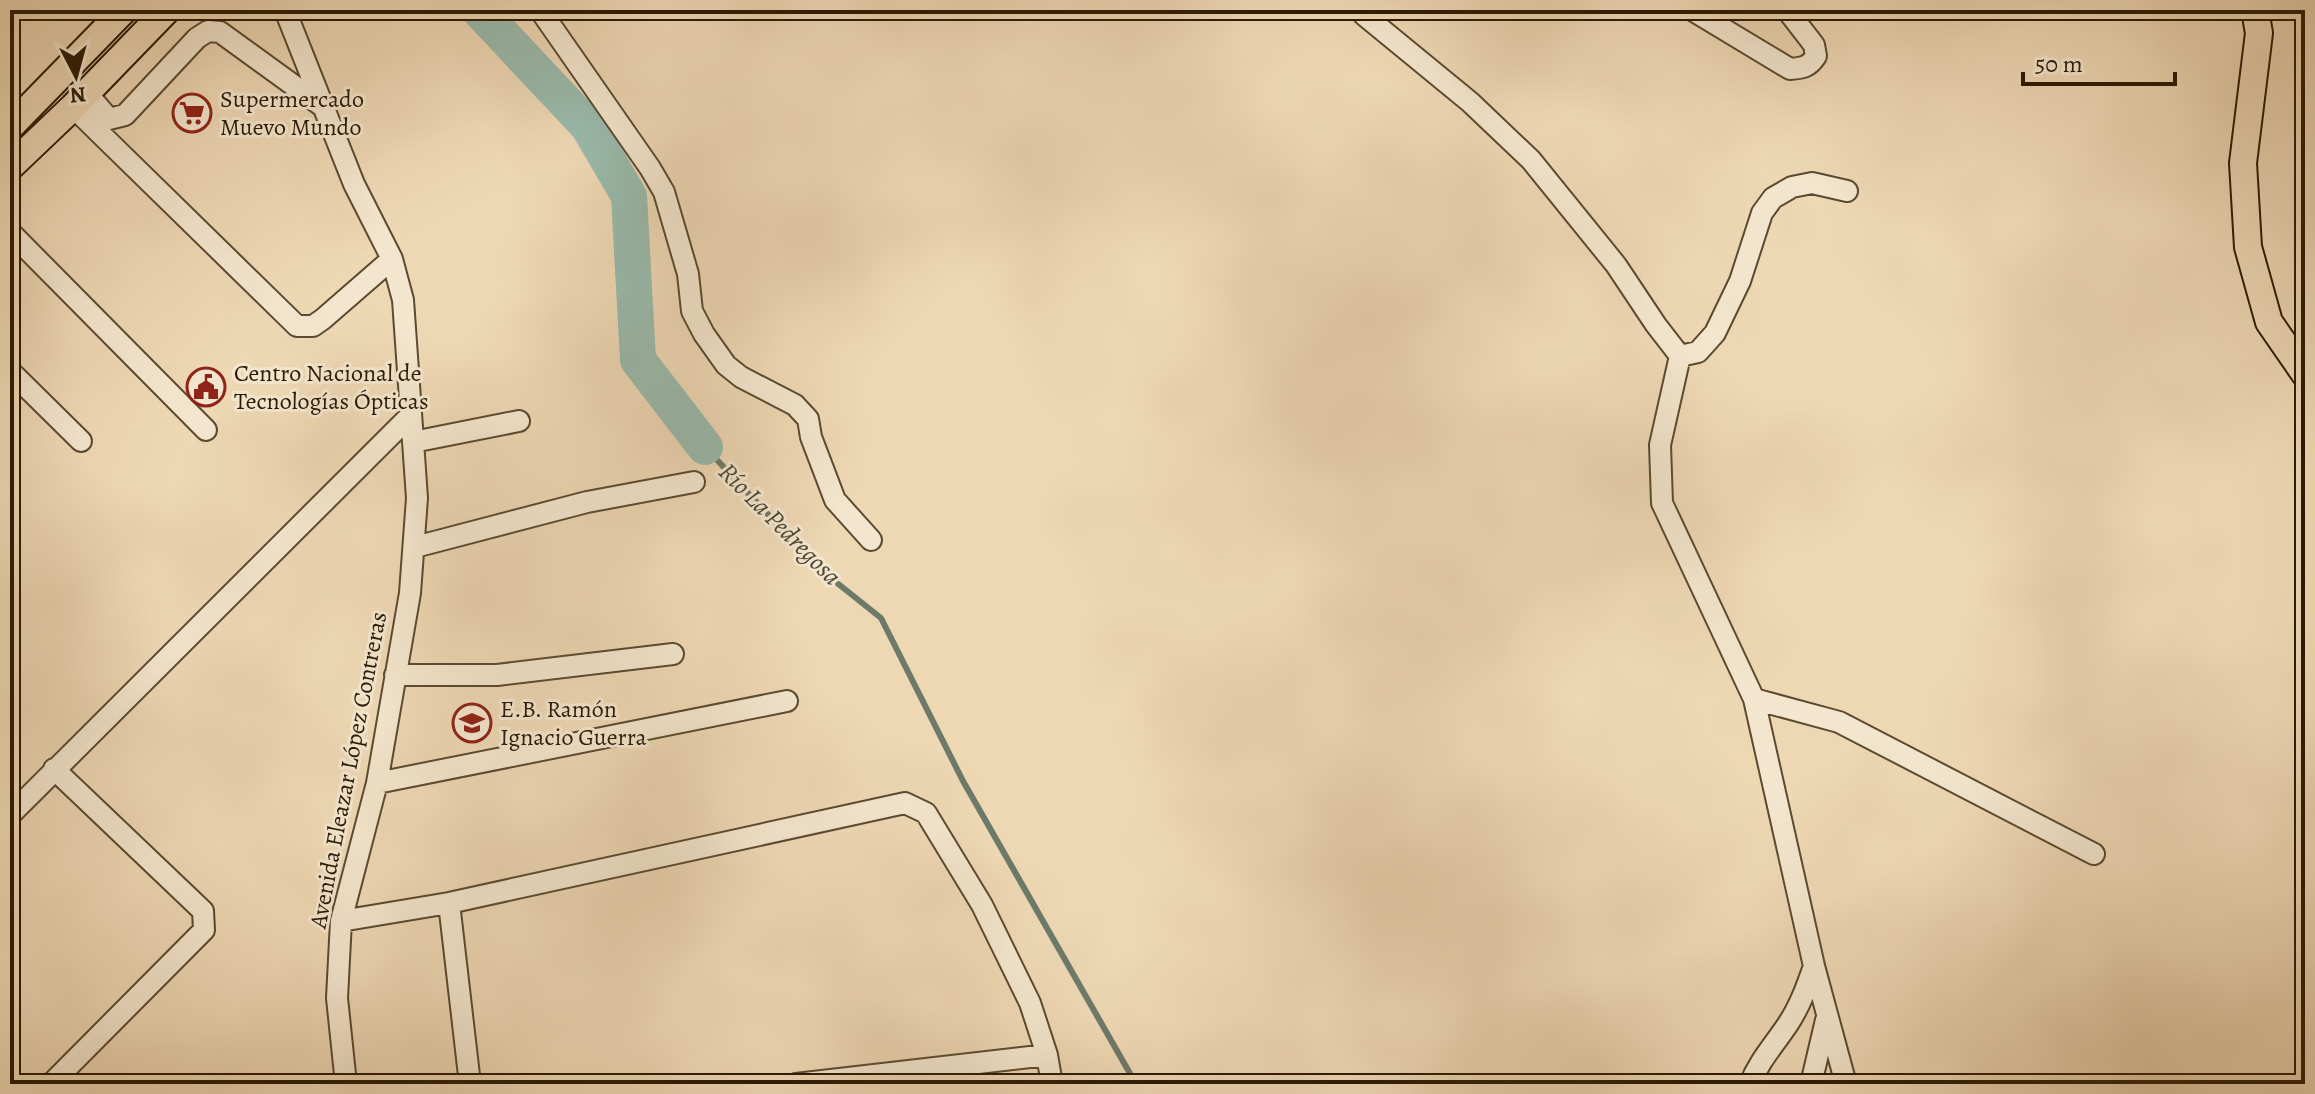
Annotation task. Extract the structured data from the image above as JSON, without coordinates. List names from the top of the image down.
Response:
{
  "streets": {
    "street": ["Avenida Eleazar López Contreras"]
  },
  "water": ["Río La Pedregosa"],
  "places": {
    "supermarket": ["Supermercado Muevo Mundo"],
    "public building": ["Centro Nacional de Tecnologías Ópticas"],
    "school or university": ["E.B. Ramón Ignacio Guerra"]
  },
  "scale_bar": "50 m",
  "north": "bottom"
}
